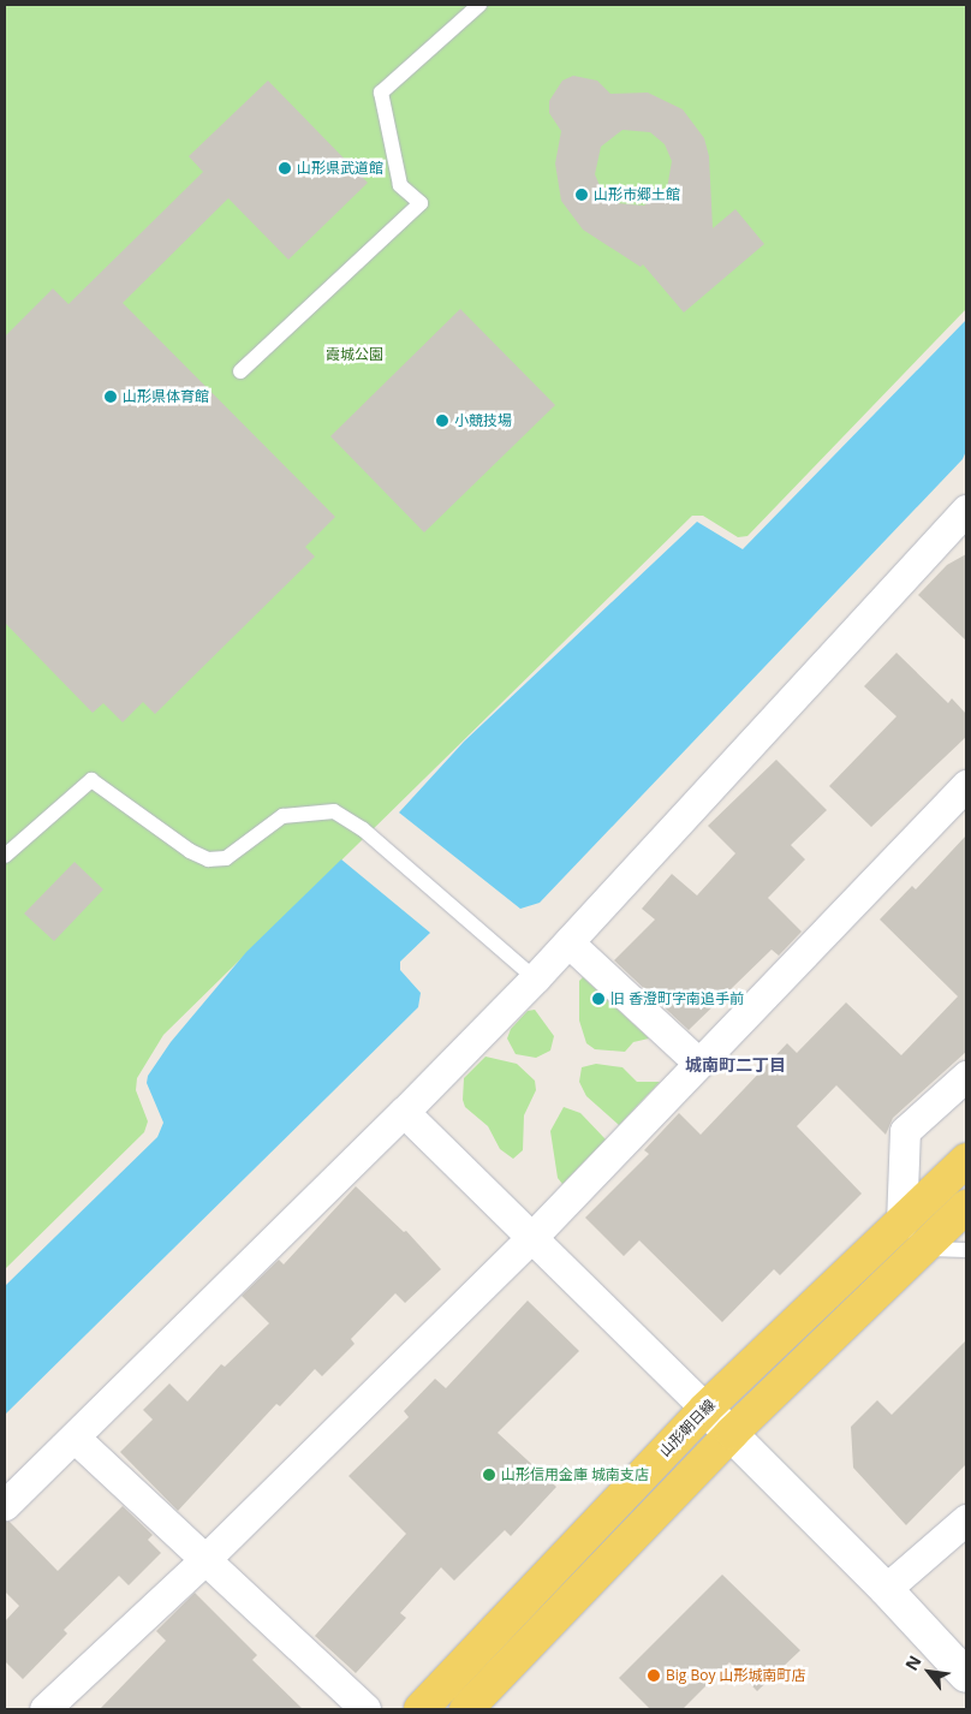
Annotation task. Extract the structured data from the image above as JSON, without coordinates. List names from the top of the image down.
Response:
{
  "streets": {
    "main road": ["山形朝日線"]
  },
  "districts": ["城南町二丁目"],
  "parks": ["霞城公園"],
  "places": [
    "山形県武道館",
    "山形市郷土館",
    "山形県体育館",
    "小競技場",
    "旧 香澄町字南追手前",
    "山形信用金庫 城南支店",
    "Big Boy 山形城南町店"
  ],
  "north": "top left"
}
